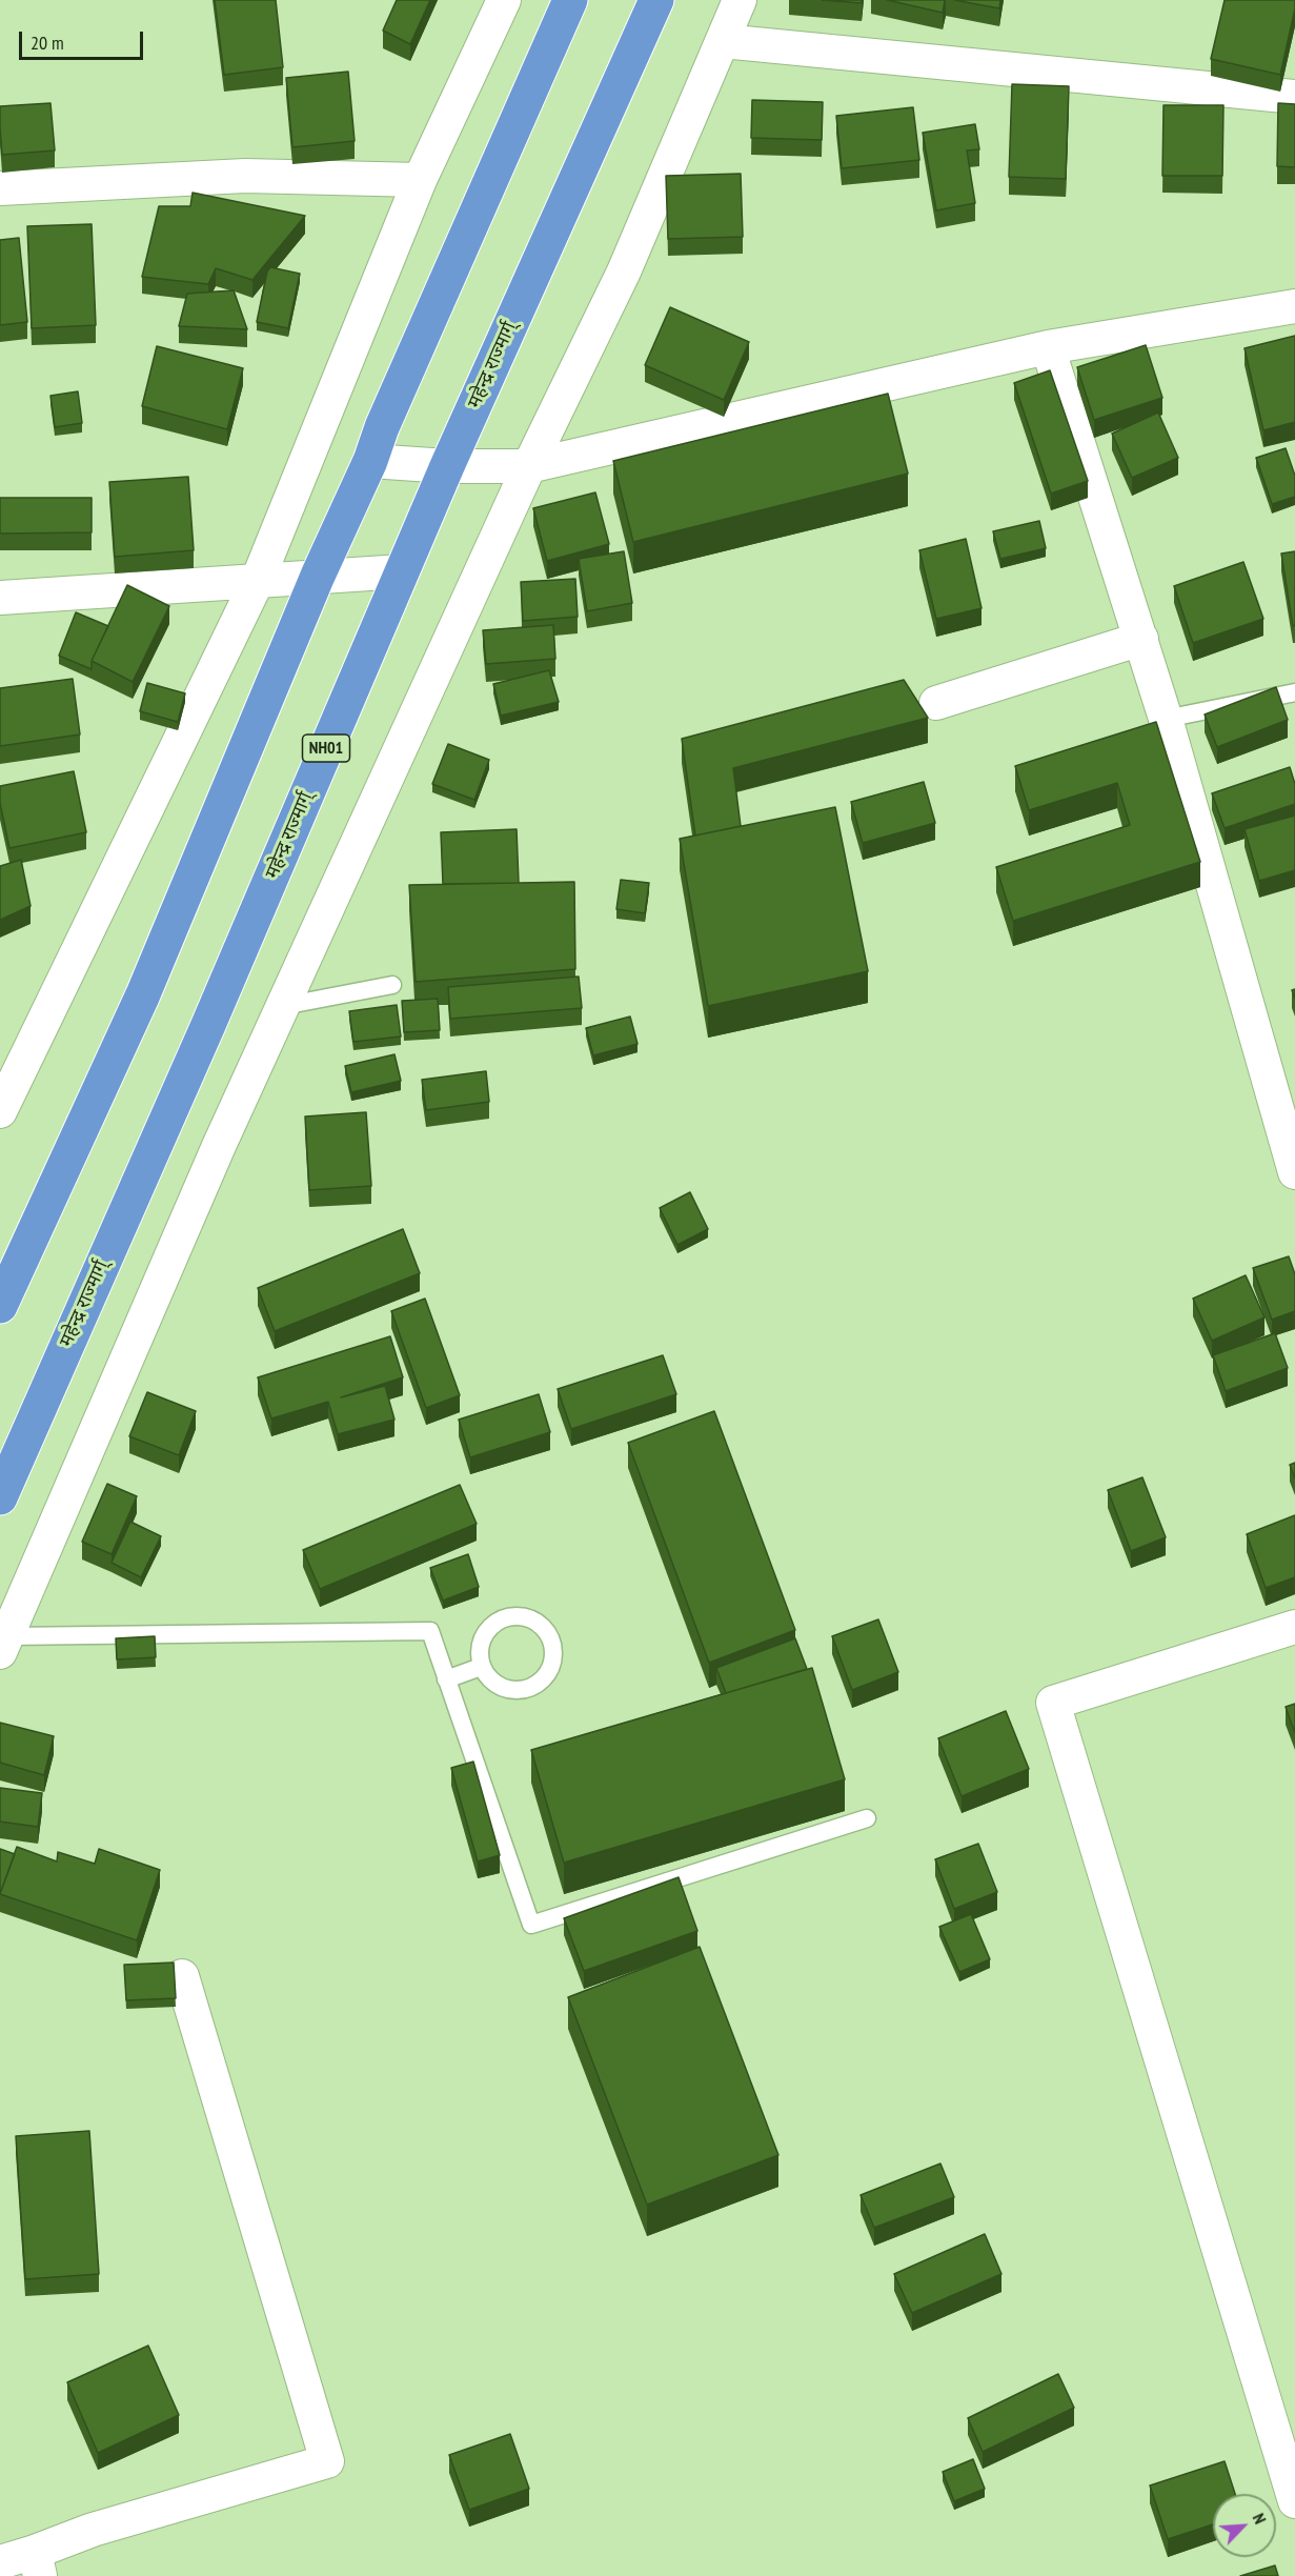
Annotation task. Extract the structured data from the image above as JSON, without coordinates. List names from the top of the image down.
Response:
{
  "streets": {
    "highway": ["महेन्द्र राज्मार्ग्", "NH01"]
  },
  "scale_bar": "20 m",
  "north": "top right"
}
